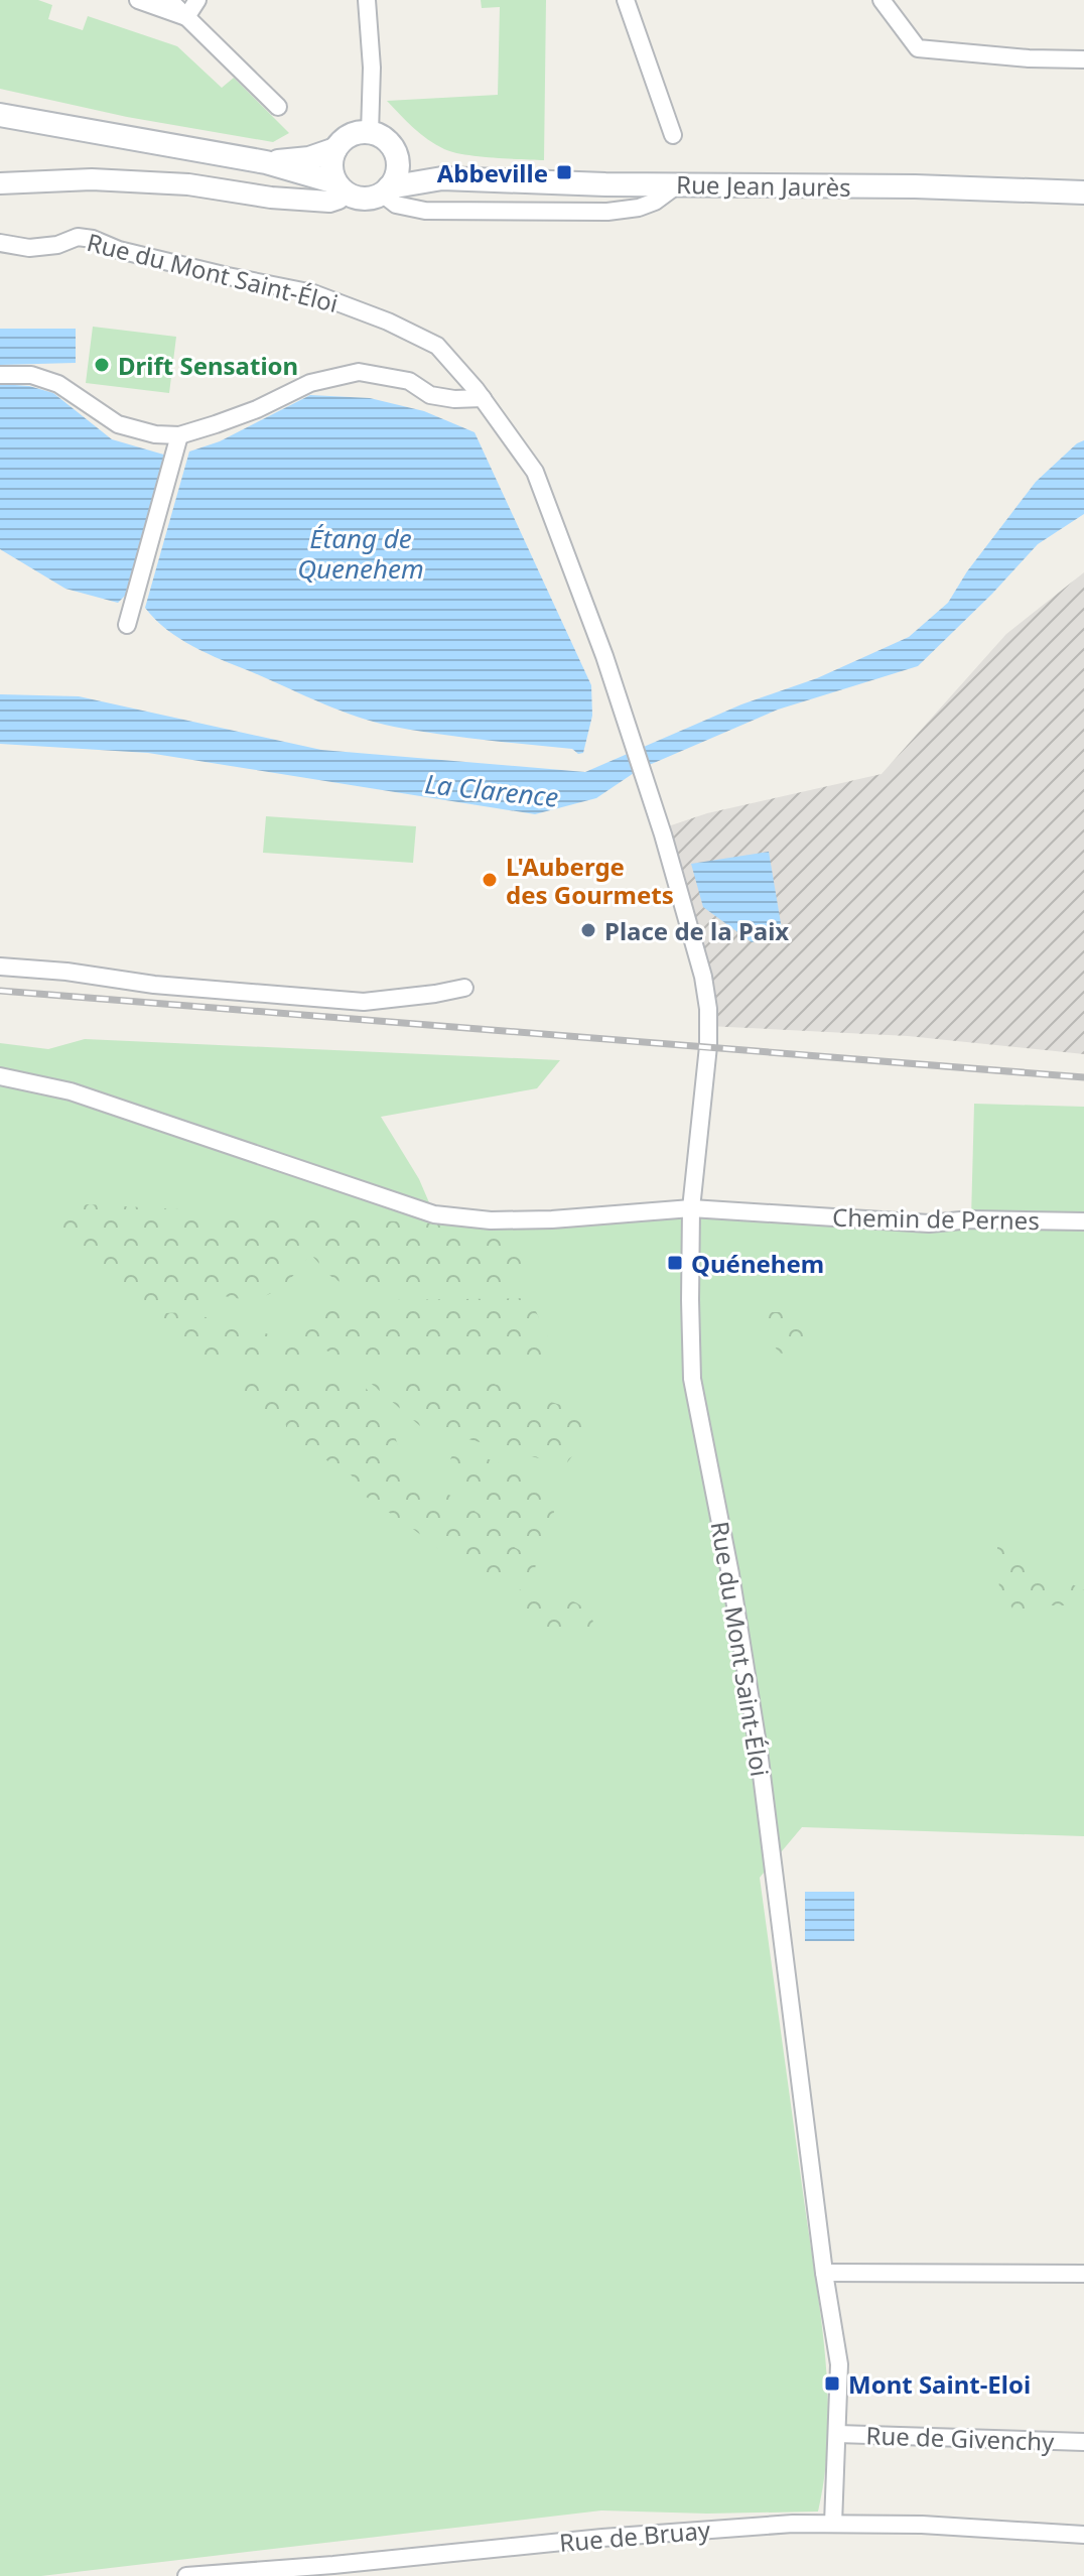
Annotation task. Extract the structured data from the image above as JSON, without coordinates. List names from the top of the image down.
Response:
{
  "streets": {
    "main road": ["Rue Jean Jaurès"],
    "street": [
      "Rue du Mont Saint-Éloi",
      "Chemin de Pernes",
      "Rue de Givenchy",
      "Rue de Bruay"
    ]
  },
  "crossings": [
    ["Rue du Mont Saint-Éloi", "Chemin de Pernes"],
    ["Rue du Mont Saint-Éloi", "Rue de Givenchy"],
    ["Rue du Mont Saint-Éloi", "Rue de Bruay"]
  ],
  "water": ["Étang de Quenehem", "La Clarence"],
  "places": {
    "transit": ["Abbeville", "Quénehem", "Mont Saint-Eloi"],
    "other": ["Drift Sensation", "L'Auberge des Gourmets", "Place de la Paix"]
  }
}
